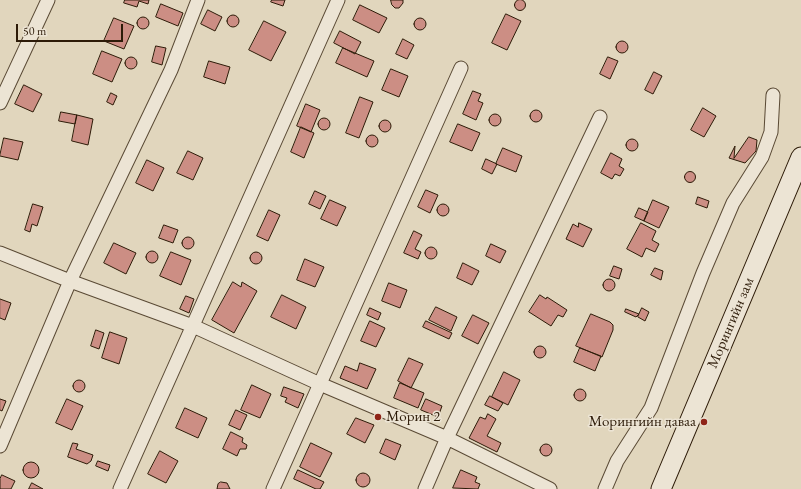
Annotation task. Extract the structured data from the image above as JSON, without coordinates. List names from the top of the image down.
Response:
{
  "streets": {
    "main road": ["Морингийн зам"]
  },
  "places": ["Морин 2", "Морингийн даваа"],
  "scale_bar": "50 m"
}
